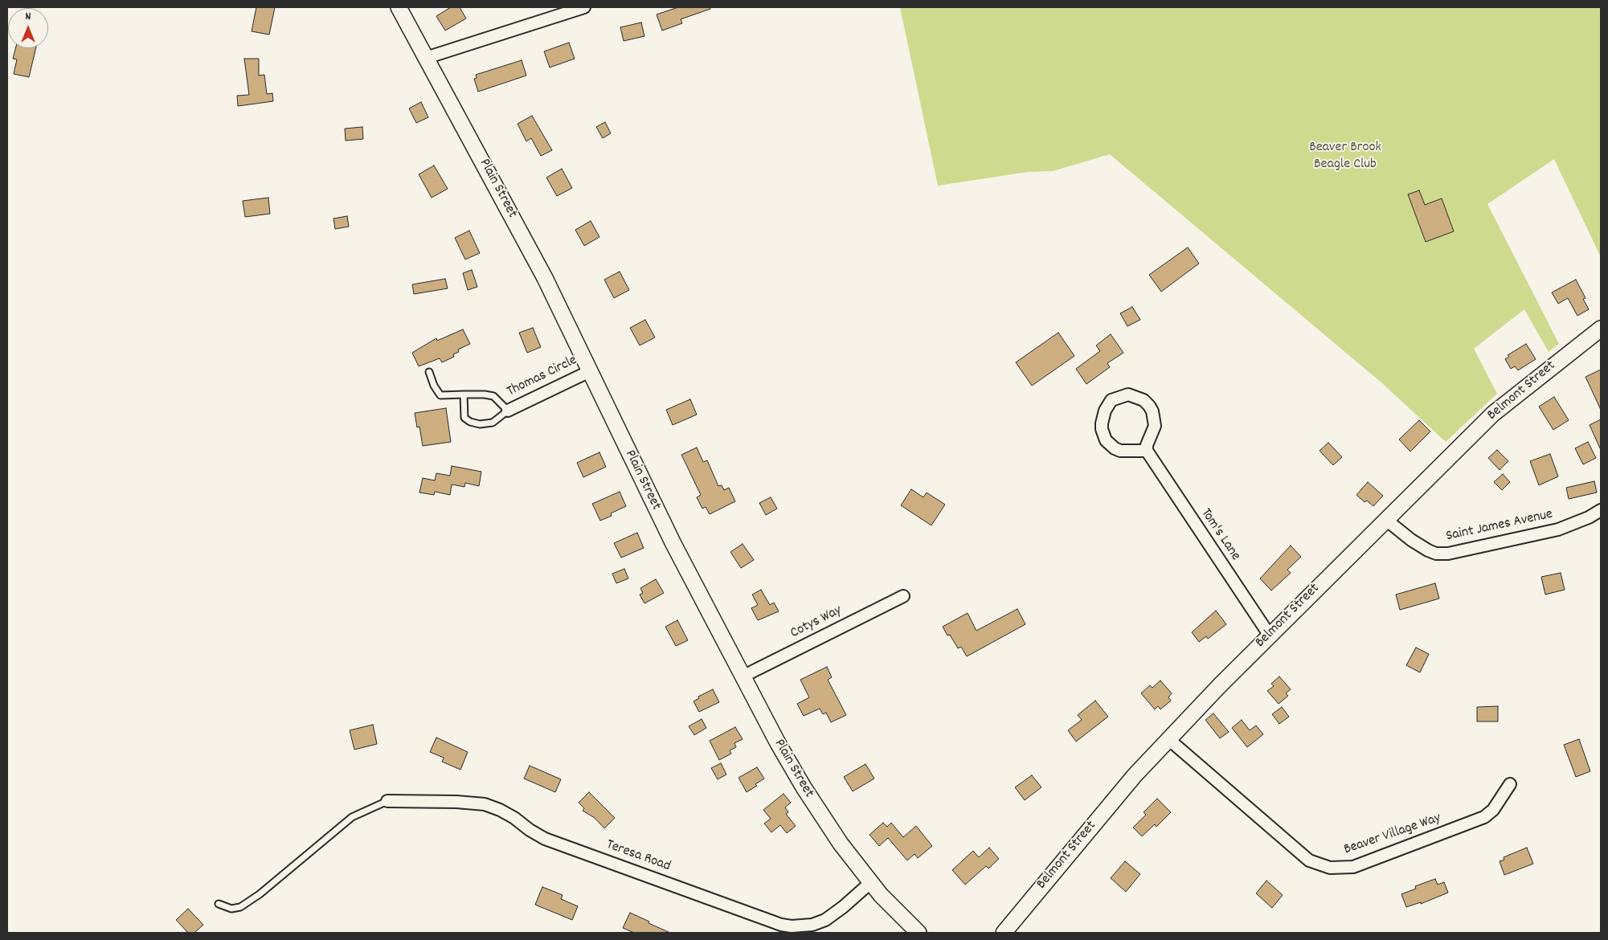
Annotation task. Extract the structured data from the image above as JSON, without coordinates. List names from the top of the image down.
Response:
{
  "streets": {
    "main road": ["Plain Street", "Belmont Street"],
    "street": [
      "Thomas Circle",
      "Saint James Avenue",
      "Tom's Lane",
      "Cotys Way",
      "Beaver Village Way",
      "Teresa Road"
    ]
  },
  "crossings": [
    ["Plain Street", "Thomas Circle"],
    ["Plain Street", "Cotys Way"],
    ["Plain Street", "Teresa Road"],
    ["Belmont Street", "Saint James Avenue"],
    ["Belmont Street", "Tom's Lane"],
    ["Belmont Street", "Beaver Village Way"]
  ],
  "parks": ["Beaver Brook Beagle Club"],
  "north": "top"
}
